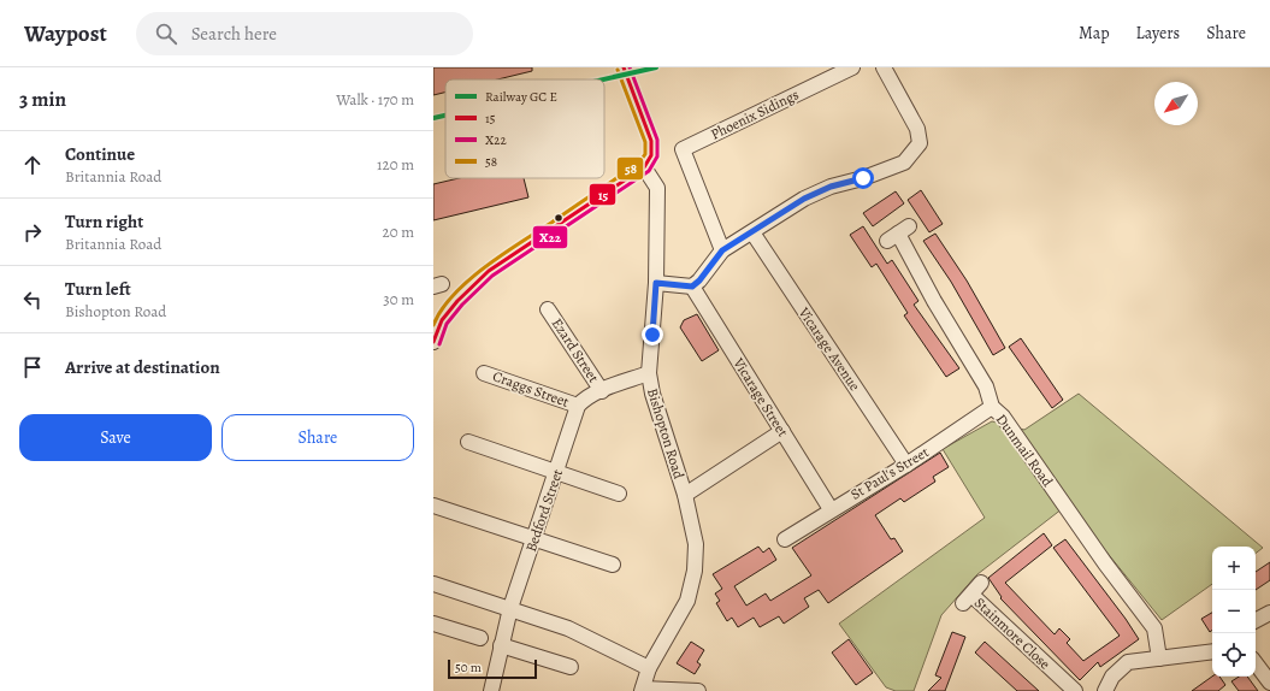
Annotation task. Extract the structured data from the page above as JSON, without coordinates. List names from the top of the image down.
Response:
{
  "streets": {
    "street": [
      "Phoenix Sidings",
      "Vicarage Avenue",
      "Ezard Street",
      "Craggs Street",
      "Vicarage Street",
      "Bishopton Road",
      "Dunmail Road",
      "St Paul's Street",
      "Bedford Street",
      "Stainmore Close"
    ]
  },
  "crossings": [
    ["Vicarage Avenue", "St Paul's Street"],
    ["Craggs Street", "Bedford Street"],
    ["Vicarage Street", "St Paul's Street"],
    ["Dunmail Road", "St Paul's Street"]
  ],
  "lines": ["transit line 15", "transit line X22", "transit line 58"],
  "legend": [
    "Railway GC E",
    "15",
    "X22",
    "58"
  ],
  "scale_bar": "50 m",
  "north": "bottom left",
  "page": {
    "header": "Waypost",
    "search": "Search here",
    "nav": ["Map", "Layers", "Share"],
    "heading": ["3 min", "Walk · 170 m"],
    "list": [
      ["Continue", "Britannia Road", "120 m"],
      ["Turn right", "Britannia Road", "20 m"],
      ["Turn left", "Bishopton Road", "30 m"],
      "Arrive at destination"
    ],
    "buttons": ["Save", "Share"],
    "map_buttons": ["+", "−"],
    "scale": "50 m"
  }
}
